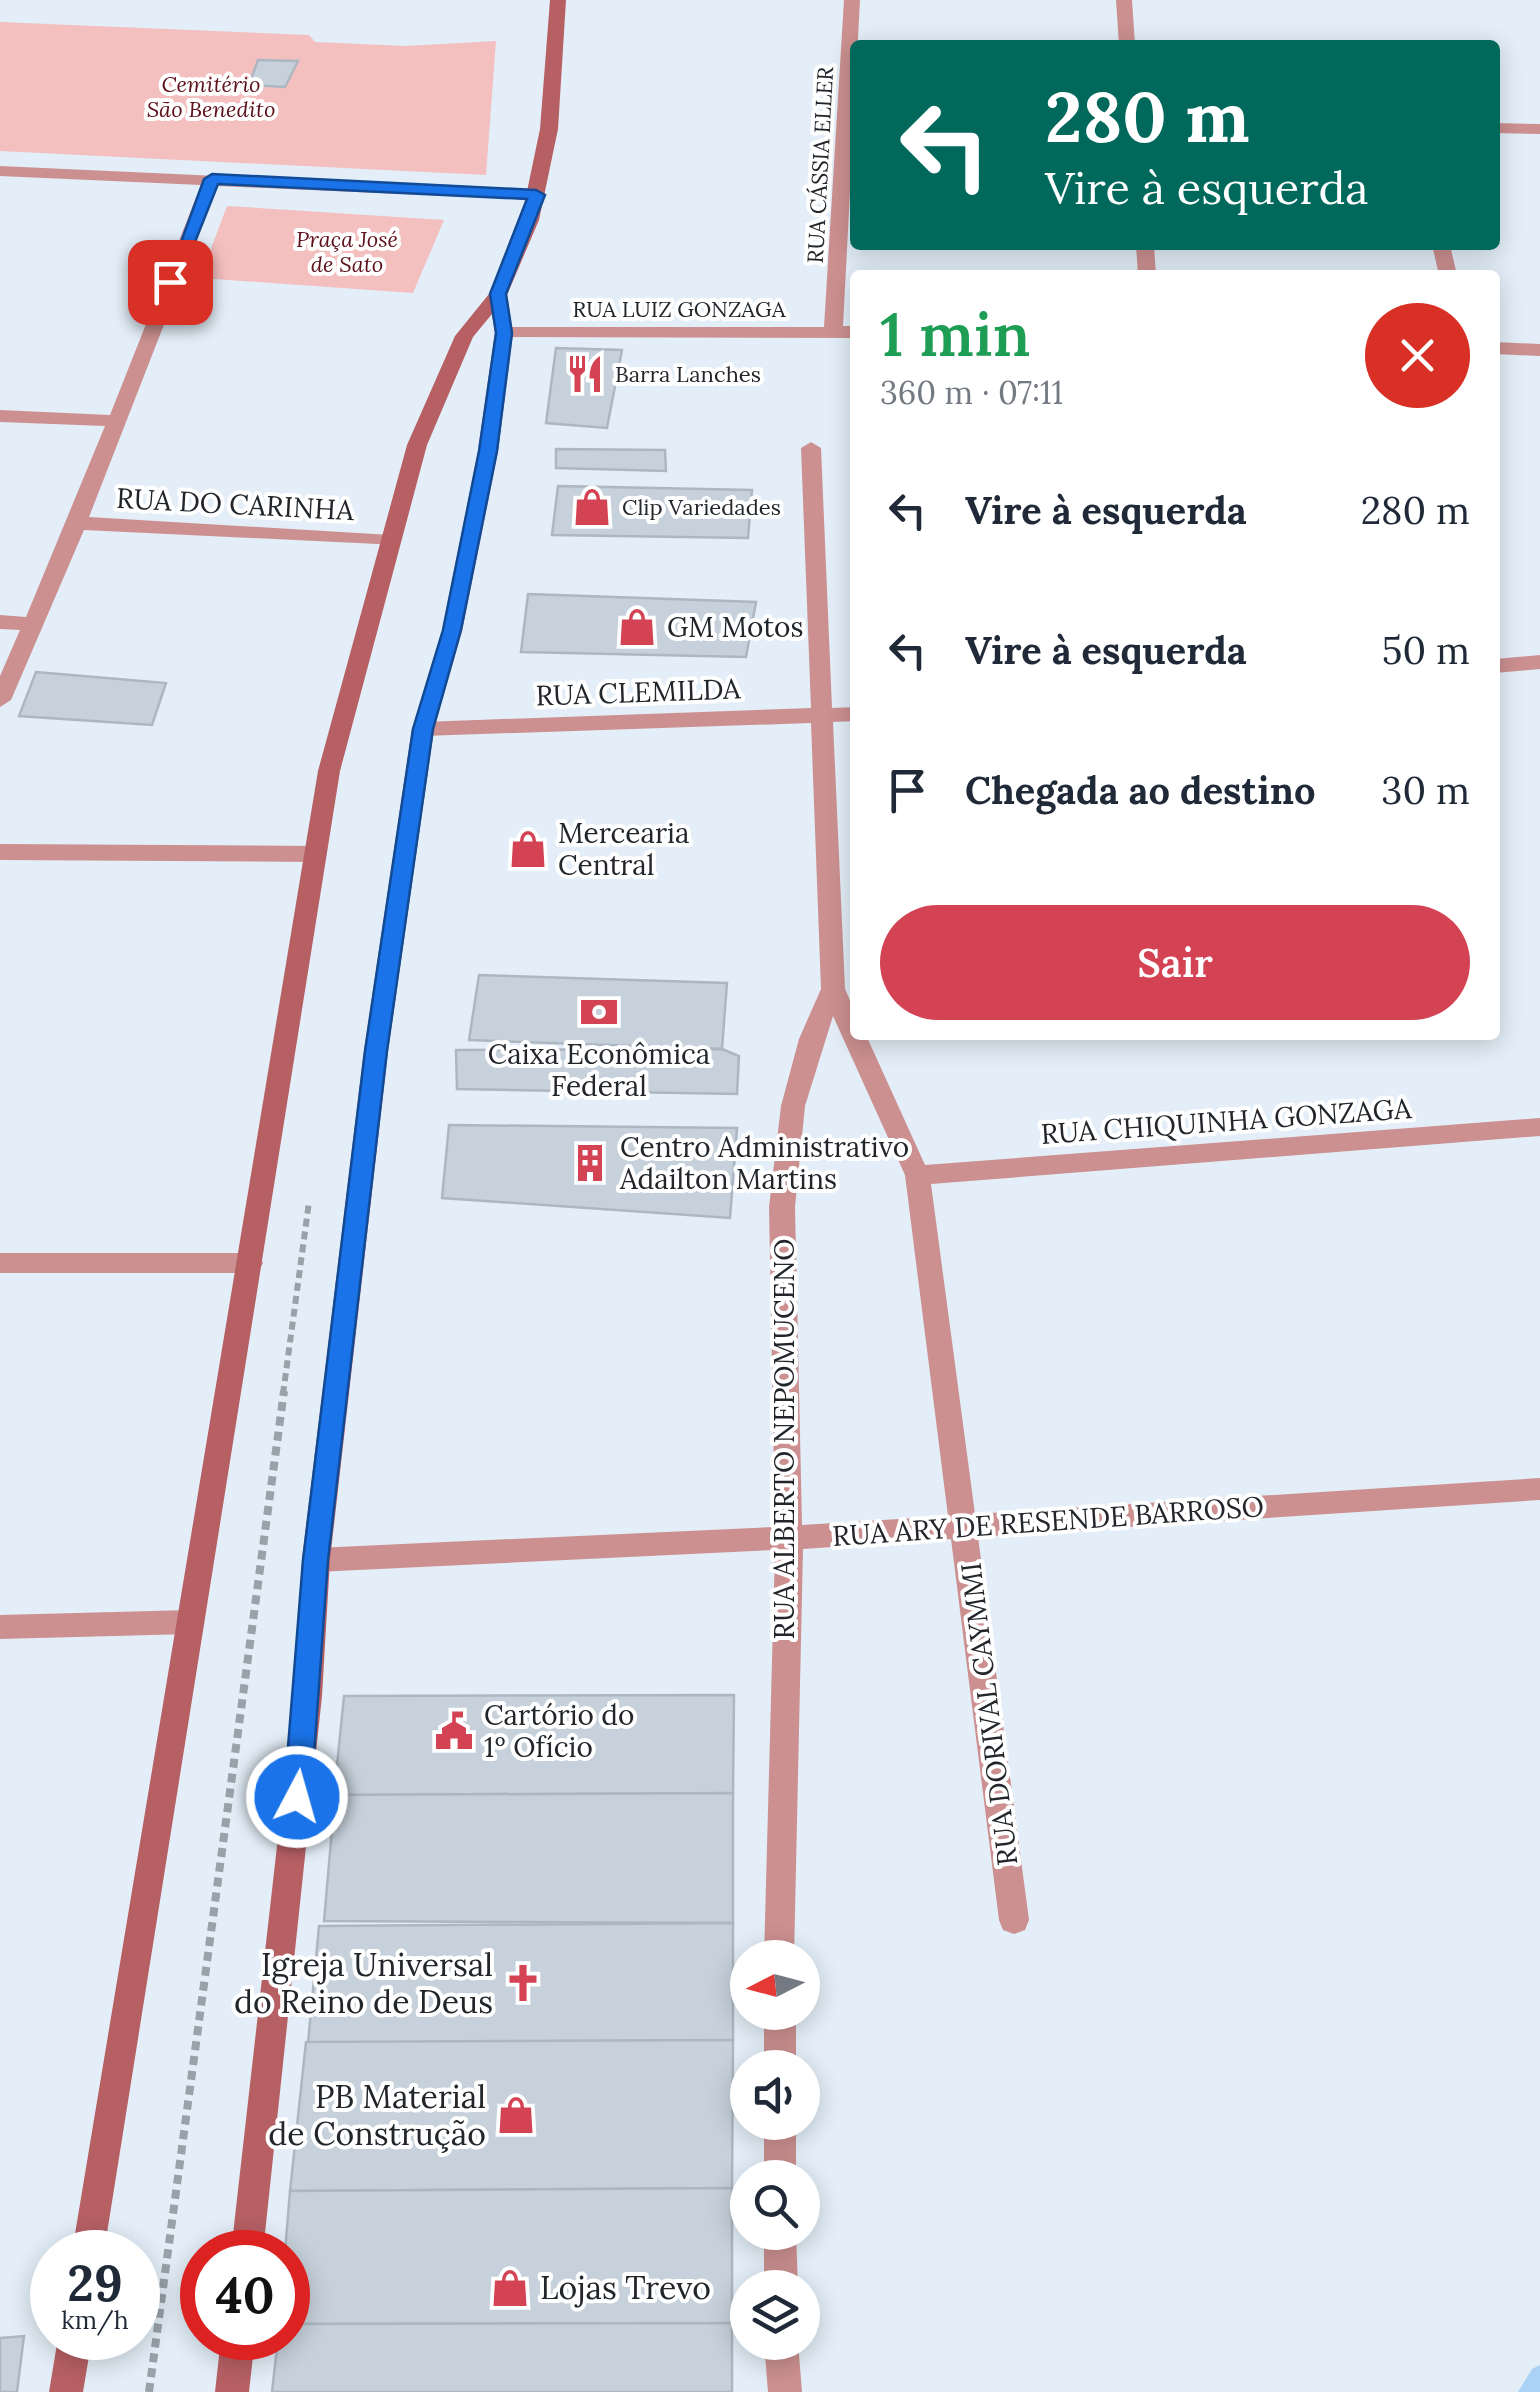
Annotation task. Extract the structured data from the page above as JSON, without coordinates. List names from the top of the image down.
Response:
{
  "streets": {
    "street": [
      "RUA CÁSSIA ELLER",
      "RUA LUIZ GONZAGA",
      "RUA DO CARINHA",
      "RUA CLEMILDA",
      "RUA CHIQUINHA GONZAGA",
      "RUA ALBERTO NEPOMUCENO",
      "RUA ARY DE RESENDE BARROSO",
      "RUA DORIVAL CAYMMI"
    ]
  },
  "crossings": [
    ["RUA CÁSSIA ELLER", "RUA LUIZ GONZAGA"],
    ["RUA CLEMILDA", "RUA ALBERTO NEPOMUCENO"],
    ["RUA CHIQUINHA GONZAGA", "RUA DORIVAL CAYMMI"],
    ["RUA ALBERTO NEPOMUCENO", "RUA ARY DE RESENDE BARROSO"],
    ["RUA ALBERTO NEPOMUCENO", "RUA DORIVAL CAYMMI"],
    ["RUA ARY DE RESENDE BARROSO", "RUA DORIVAL CAYMMI"]
  ],
  "parks": ["Cemitério São Benedito", "Praça José de Sato"],
  "places": {
    "restaurant": ["Barra Lanches"],
    "shop": [
      "Clip Variedades",
      "GM Motos",
      "Mercearia Central",
      "PB Material de Construção",
      "Lojas Trevo"
    ],
    "bank": ["Caixa Econômica Federal"],
    "building": ["Centro Administrativo Adailton Martins"],
    "public building": ["Cartório do 1º Ofício"],
    "church": ["Igreja Universal do Reino de Deus"]
  },
  "north": "left",
  "page": {
    "turn": ["280 m", "Vire à esquerda"],
    "heading": ["1 min", "360 m · 07:11"],
    "list": [
      {
        "name": "Vire à esquerda",
        "value": "280 m"
      },
      {
        "name": "Vire à esquerda",
        "value": "50 m"
      },
      {
        "name": "Chegada ao destino",
        "value": "30 m"
      }
    ],
    "buttons": "Sair",
    "speed": "29 km/h",
    "limit": "40"
  }
}
